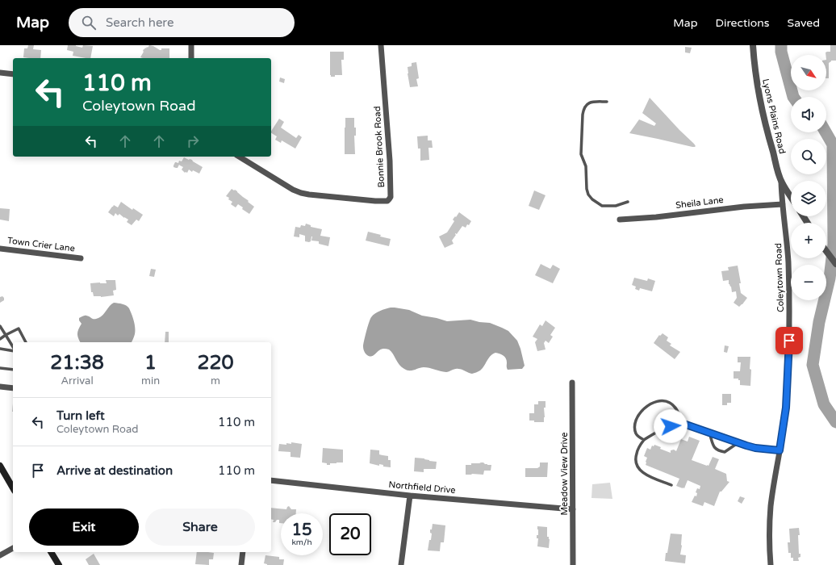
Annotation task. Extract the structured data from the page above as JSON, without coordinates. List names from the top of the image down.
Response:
{
  "streets": {
    "street": [
      "Lyons Plains Road",
      "Bonnie Brook Road",
      "Sheila Lane",
      "Town Crier Lane",
      "Coleytown Road",
      "Meadow View Drive",
      "Northfield Drive"
    ]
  },
  "crossings": [
    ["Lyons Plains Road", "Coleytown Road"],
    ["Sheila Lane", "Coleytown Road"],
    ["Meadow View Drive", "Northfield Drive"]
  ],
  "north": "bottom right",
  "page": {
    "header": "Map",
    "search": "Search here",
    "nav": ["Map", "Directions", "Saved"],
    "map_buttons": ["+", "−"],
    "turn": ["110 m", "Coleytown Road"],
    "eta": [
      "21:38",
      "Arrival",
      "1",
      "min",
      "220",
      "m"
    ],
    "list": [
      {
        "name": "Turn left",
        "note": "Coleytown Road",
        "value": "110 m"
      },
      {
        "name": "Arrive at destination",
        "value": "110 m"
      }
    ],
    "buttons": ["Exit", "Share"],
    "speed": "15 km/h",
    "limit": "20"
  }
}
